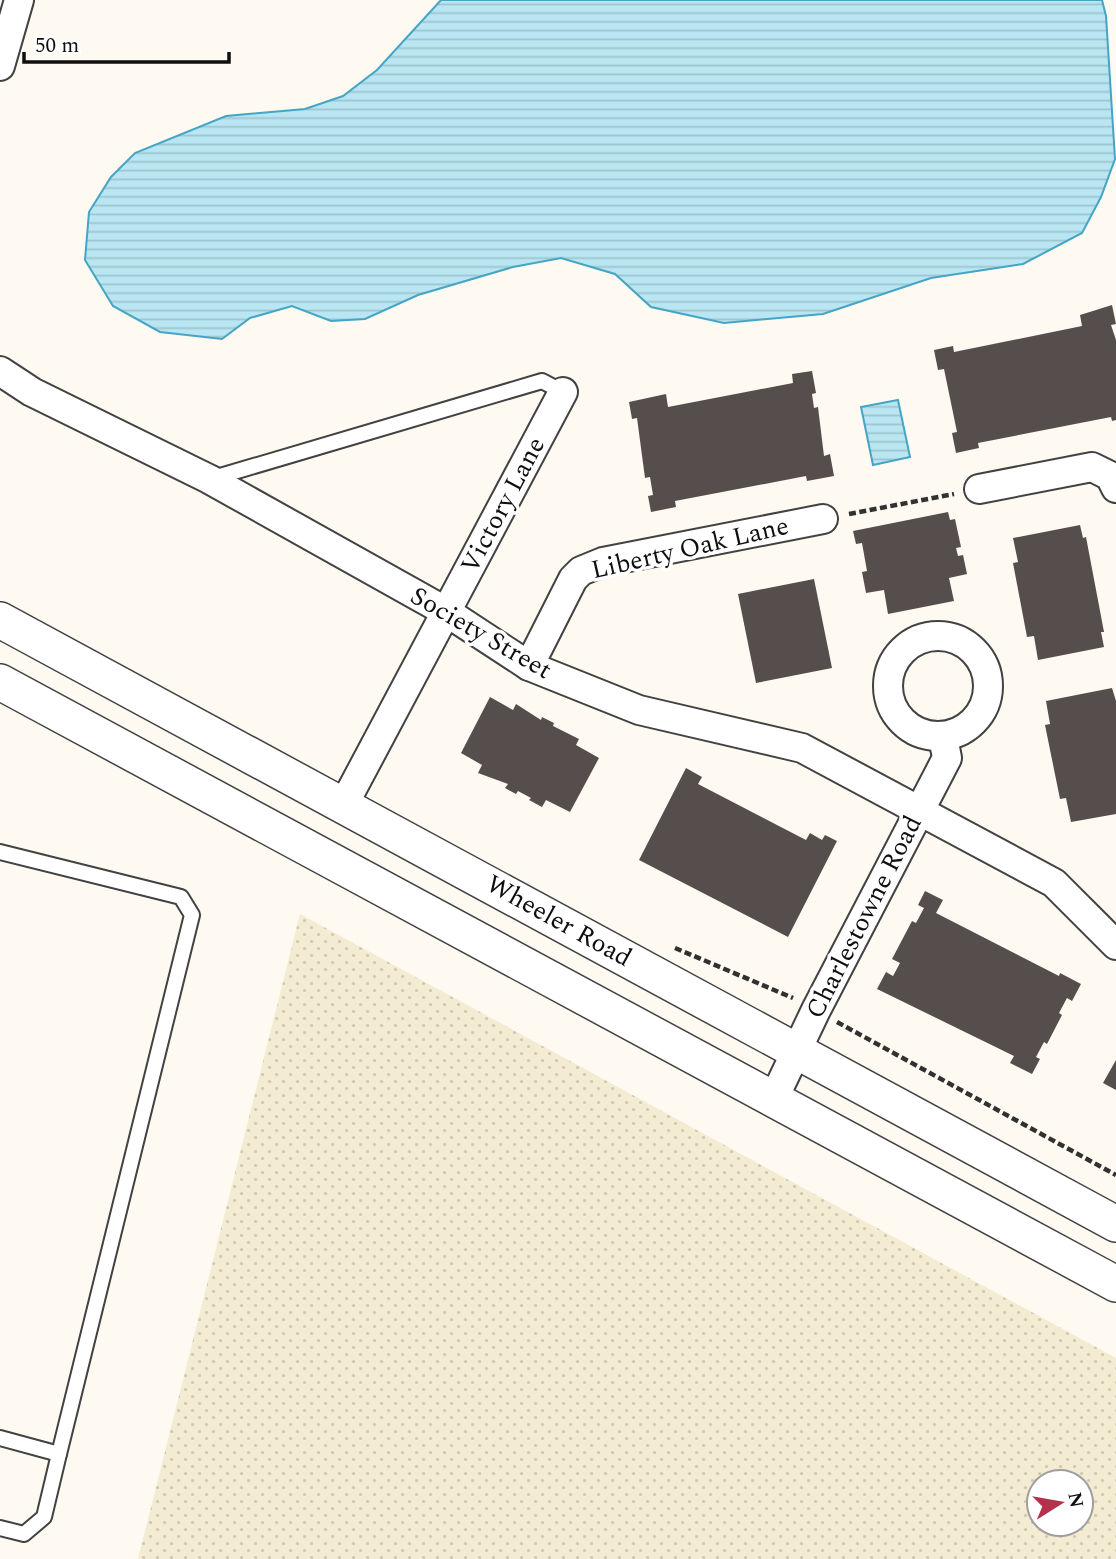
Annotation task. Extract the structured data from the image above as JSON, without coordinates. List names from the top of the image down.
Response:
{
  "streets": {
    "street": [
      "Victory Lane",
      "Liberty Oak Lane",
      "Society Street",
      "Charlestowne Road",
      "Wheeler Road"
    ]
  },
  "crossings": [
    ["Victory Lane", "Society Street"],
    ["Victory Lane", "Wheeler Road"],
    ["Liberty Oak Lane", "Society Street"],
    ["Society Street", "Charlestowne Road"],
    ["Charlestowne Road", "Wheeler Road"]
  ],
  "scale_bar": "50 m",
  "north": "right"
}
